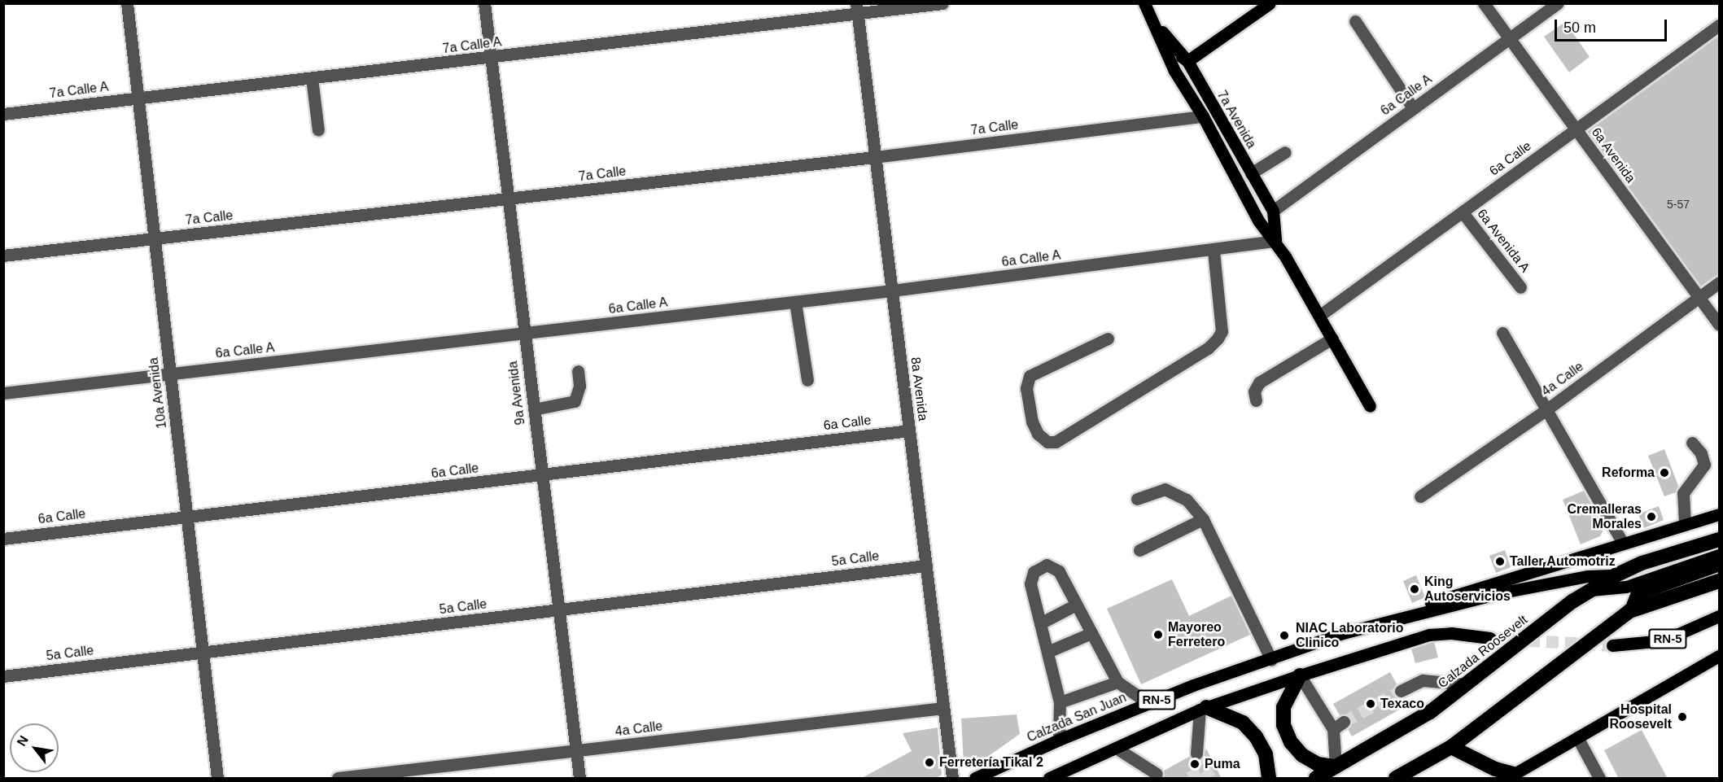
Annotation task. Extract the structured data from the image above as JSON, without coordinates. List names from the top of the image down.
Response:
{
  "streets": {
    "highway": ["Calzada Roosevelt"],
    "main road": ["7a Avenida", "RN-5", "Calzada San Juan"],
    "street": [
      "7a Calle A",
      "6a Calle A",
      "7a Calle",
      "6a Avenida",
      "6a Calle",
      "6a Avenida A",
      "4a Calle",
      "8a Avenida",
      "10a Avenida",
      "9a Avenida",
      "5a Calle"
    ]
  },
  "crossings": [
    ["7a Calle A", "8a Avenida"],
    ["7a Calle A", "10a Avenida"],
    ["7a Calle A", "9a Avenida"],
    ["6a Calle A", "7a Avenida"],
    ["6a Calle A", "6a Avenida"],
    ["6a Calle A", "8a Avenida"],
    ["6a Calle A", "10a Avenida"],
    ["6a Calle A", "9a Avenida"],
    ["7a Avenida", "7a Calle"],
    ["7a Avenida", "6a Calle"],
    ["7a Calle", "8a Avenida"],
    ["7a Calle", "10a Avenida"],
    ["7a Calle", "9a Avenida"],
    ["6a Avenida", "6a Calle"],
    ["6a Avenida", "4a Calle"],
    ["6a Calle", "6a Avenida A"],
    ["6a Calle", "8a Avenida"],
    ["6a Calle", "10a Avenida"],
    ["6a Calle", "9a Avenida"],
    ["4a Calle", "8a Avenida"],
    ["4a Calle", "9a Avenida"],
    ["8a Avenida", "5a Calle"],
    ["10a Avenida", "5a Calle"],
    ["9a Avenida", "5a Calle"],
    ["Calzada Roosevelt", "Calzada San Juan"]
  ],
  "places": [
    "Reforma",
    "Cremalleras Morales",
    "Taller Automotriz",
    "King Autoservicios",
    "Mayoreo Ferretero",
    "NIAC Laboratorio Clinico",
    "Texaco",
    "Hospital Roosevelt",
    "Ferretería Tikal 2",
    "Puma"
  ],
  "house_numbers": ["5-57"],
  "scale_bar": "50 m",
  "north": "top left"
}
